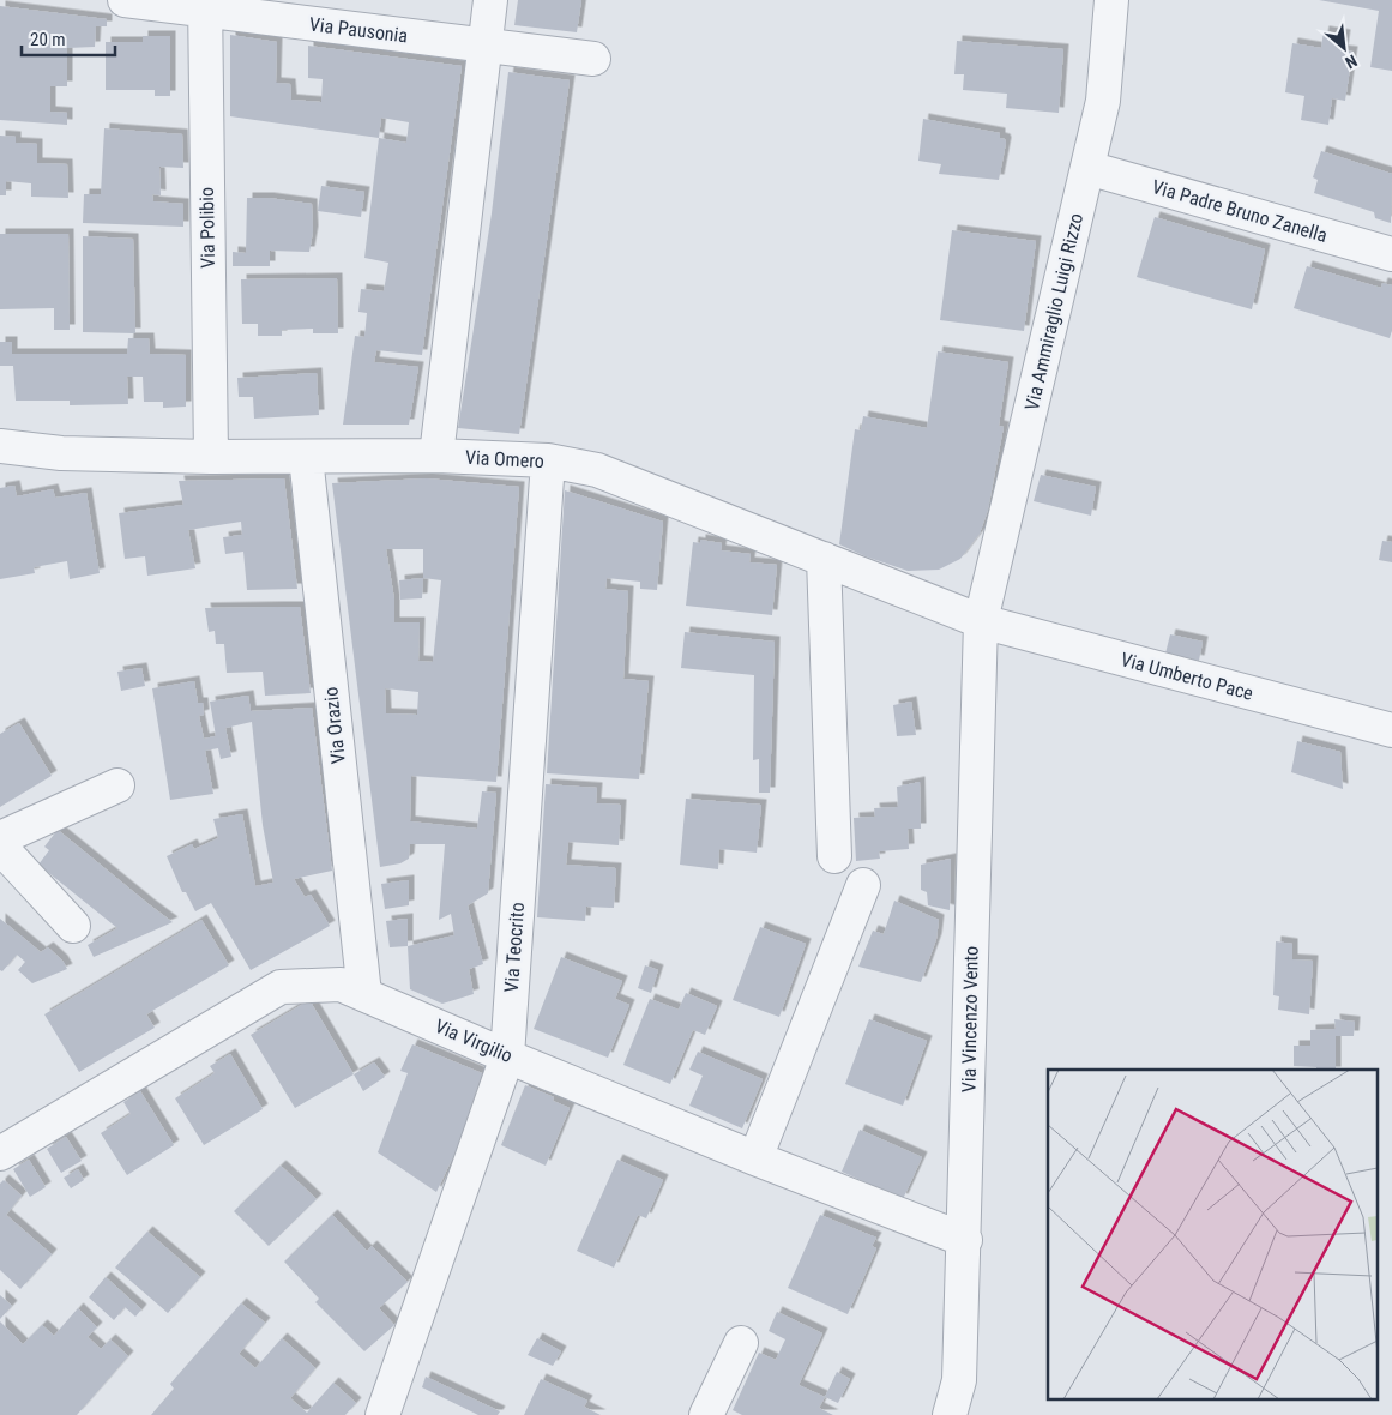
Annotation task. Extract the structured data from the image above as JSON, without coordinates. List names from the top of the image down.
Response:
{
  "streets": {
    "street": [
      "Via Pausonia",
      "Via Padre Bruno Zanella",
      "Via Polibio",
      "Via Ammiraglio Luigi Rizzo",
      "Via Omero",
      "Via Umberto Pace",
      "Via Orazio",
      "Via Teocrito",
      "Via Vincenzo Vento",
      "Via Virgilio"
    ]
  },
  "crossings": [
    ["Via Pausonia", "Via Polibio"],
    ["Via Padre Bruno Zanella", "Via Ammiraglio Luigi Rizzo"],
    ["Via Polibio", "Via Omero"],
    ["Via Ammiraglio Luigi Rizzo", "Via Omero"],
    ["Via Ammiraglio Luigi Rizzo", "Via Umberto Pace"],
    ["Via Ammiraglio Luigi Rizzo", "Via Vincenzo Vento"],
    ["Via Omero", "Via Umberto Pace"],
    ["Via Omero", "Via Orazio"],
    ["Via Omero", "Via Teocrito"],
    ["Via Omero", "Via Vincenzo Vento"],
    ["Via Umberto Pace", "Via Vincenzo Vento"],
    ["Via Orazio", "Via Virgilio"],
    ["Via Teocrito", "Via Virgilio"],
    ["Via Vincenzo Vento", "Via Virgilio"]
  ],
  "scale_bar": "20 m",
  "north": "bottom right"
}
